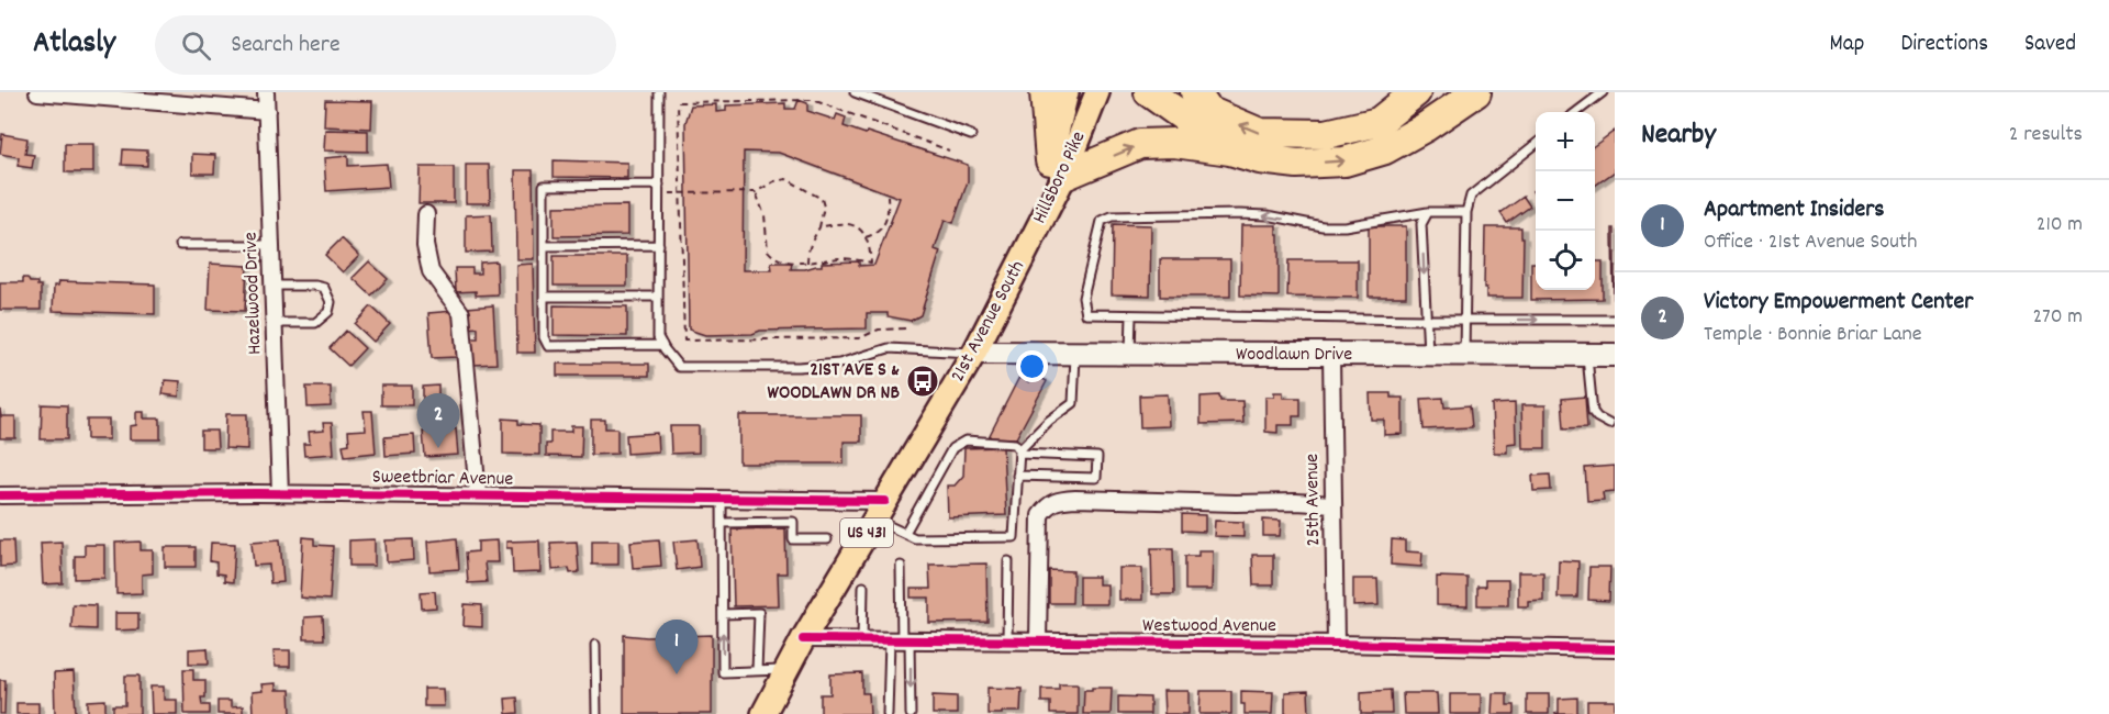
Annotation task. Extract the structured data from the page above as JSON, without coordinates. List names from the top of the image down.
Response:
{
  "streets": {
    "main road": [
      "Hillsboro Pike",
      "21st Avenue South",
      "Woodlawn Drive",
      "US 431"
    ],
    "street": [
      "Hazelwood Drive",
      "Sweetbriar Avenue",
      "25th Avenue",
      "Westwood Avenue"
    ]
  },
  "crossings": [
    ["Hillsboro Pike", "21st Avenue South"],
    ["Hazelwood Drive", "Sweetbriar Avenue"],
    ["21st Avenue South", "Woodlawn Drive"],
    ["21st Avenue South", "Sweetbriar Avenue"],
    ["21st Avenue South", "Westwood Avenue"],
    ["Woodlawn Drive", "25th Avenue"],
    ["25th Avenue", "Westwood Avenue"]
  ],
  "places": {
    "bus stop": ["21ST AVE S & WOODLAWN DR NB"]
  },
  "page": {
    "header": "Atlasly",
    "search": "Search here",
    "nav": ["Map", "Directions", "Saved"],
    "heading": ["Nearby", "2 results"],
    "map_buttons": ["+", "−"],
    "list": [
      {
        "mark": "1",
        "name": "Apartment Insiders",
        "note": "Office · 21st Avenue South",
        "value": "210 m"
      },
      {
        "mark": "2",
        "name": "Victory Empowerment Center",
        "note": "Temple · Bonnie Briar Lane",
        "value": "270 m"
      }
    ],
    "pins": ["2", "1"]
  }
}
